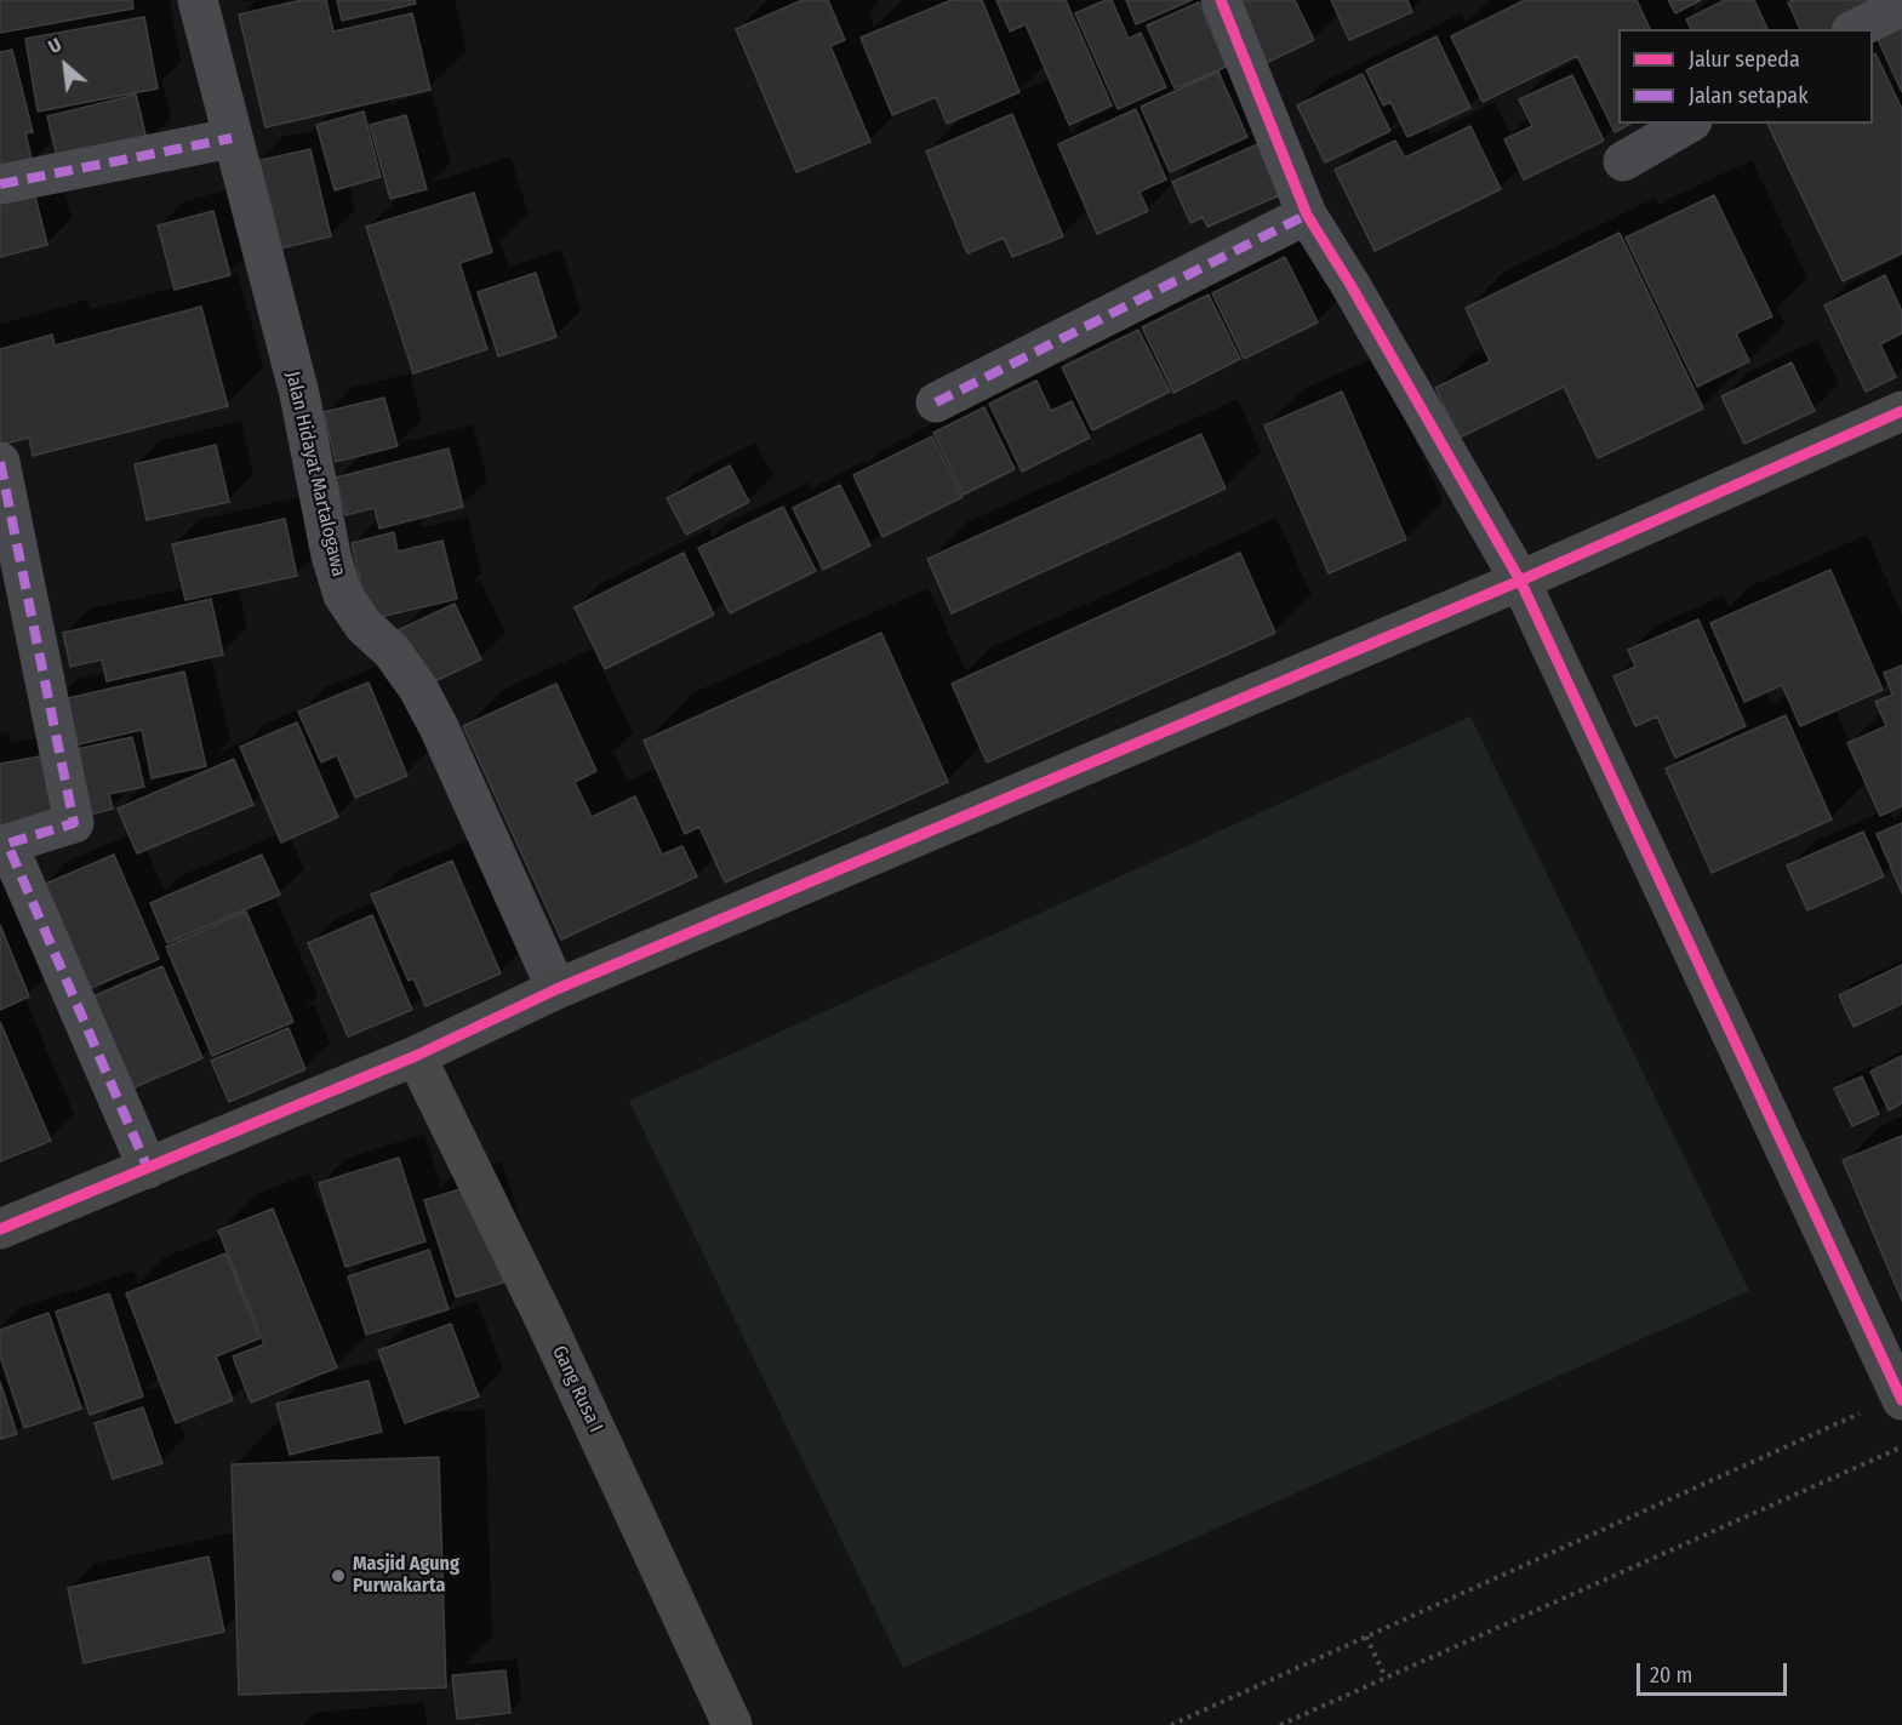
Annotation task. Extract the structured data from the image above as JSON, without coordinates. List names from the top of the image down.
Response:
{
  "streets": {
    "street": ["Jalan Hidayat Martalogawa", "Gang Rusa I"]
  },
  "places": ["Masjid Agung Purwakarta"],
  "legend": ["Jalur sepeda", "Jalan setapak"],
  "scale_bar": "20 m",
  "north": "top left"
}
